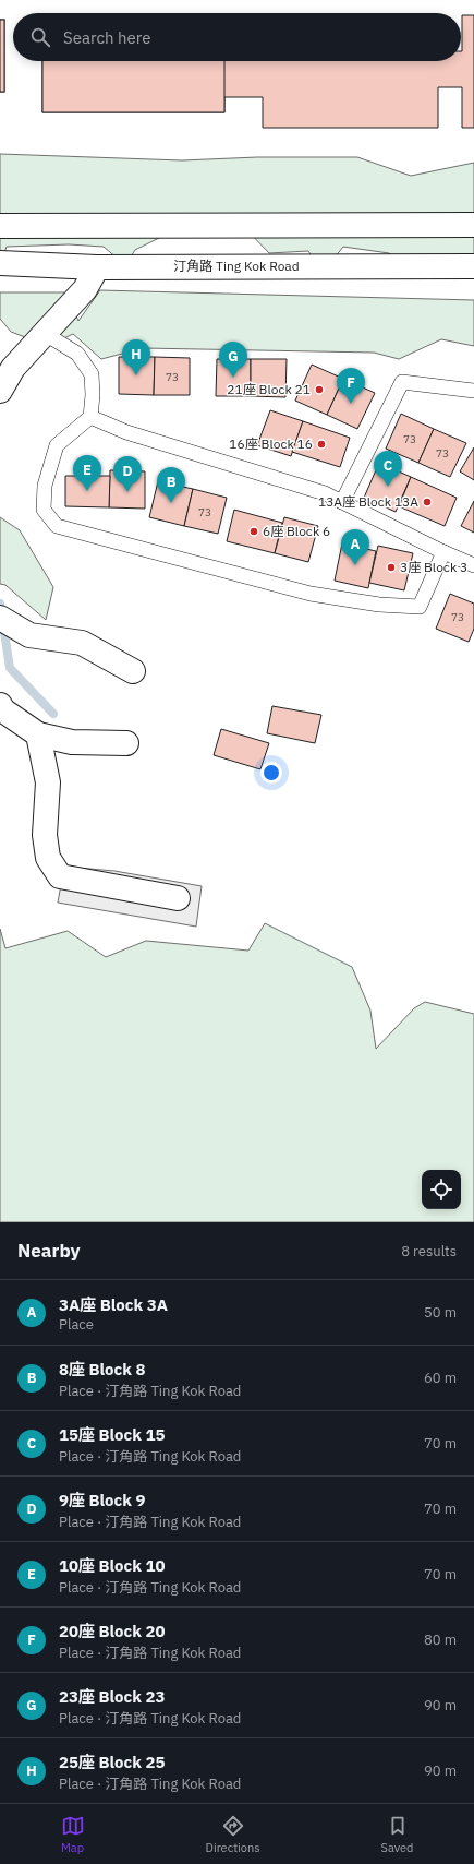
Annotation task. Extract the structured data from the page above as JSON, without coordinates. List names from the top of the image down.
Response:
{
  "streets": {
    "main road": ["汀角路 Ting Kok Road"]
  },
  "places": [
    "21座 Block 21",
    "16座 Block 16",
    "13A座 Block 13A",
    "6座 Block 6",
    "3座 Block 3"
  ],
  "house_numbers": [
    "73",
    "73",
    "73",
    "73",
    "73"
  ],
  "page": {
    "search": "Search here",
    "pins": [
      "H",
      "G",
      "F",
      "C",
      "E",
      "D",
      "B",
      "A"
    ],
    "heading": ["Nearby", "8 results"],
    "list": [
      {
        "mark": "A",
        "name": "3A座 Block 3A",
        "note": "Place",
        "value": "50 m"
      },
      {
        "mark": "B",
        "name": "8座 Block 8",
        "note": "Place · 汀角路 Ting Kok Road",
        "value": "60 m"
      },
      {
        "mark": "C",
        "name": "15座 Block 15",
        "note": "Place · 汀角路 Ting Kok Road",
        "value": "70 m"
      },
      {
        "mark": "D",
        "name": "9座 Block 9",
        "note": "Place · 汀角路 Ting Kok Road",
        "value": "70 m"
      },
      {
        "mark": "E",
        "name": "10座 Block 10",
        "note": "Place · 汀角路 Ting Kok Road",
        "value": "70 m"
      },
      {
        "mark": "F",
        "name": "20座 Block 20",
        "note": "Place · 汀角路 Ting Kok Road",
        "value": "80 m"
      },
      {
        "mark": "G",
        "name": "23座 Block 23",
        "note": "Place · 汀角路 Ting Kok Road",
        "value": "90 m"
      },
      {
        "mark": "H",
        "name": "25座 Block 25",
        "note": "Place · 汀角路 Ting Kok Road",
        "value": "90 m"
      }
    ],
    "nav": ["Map", "Directions", "Saved"]
  }
}
